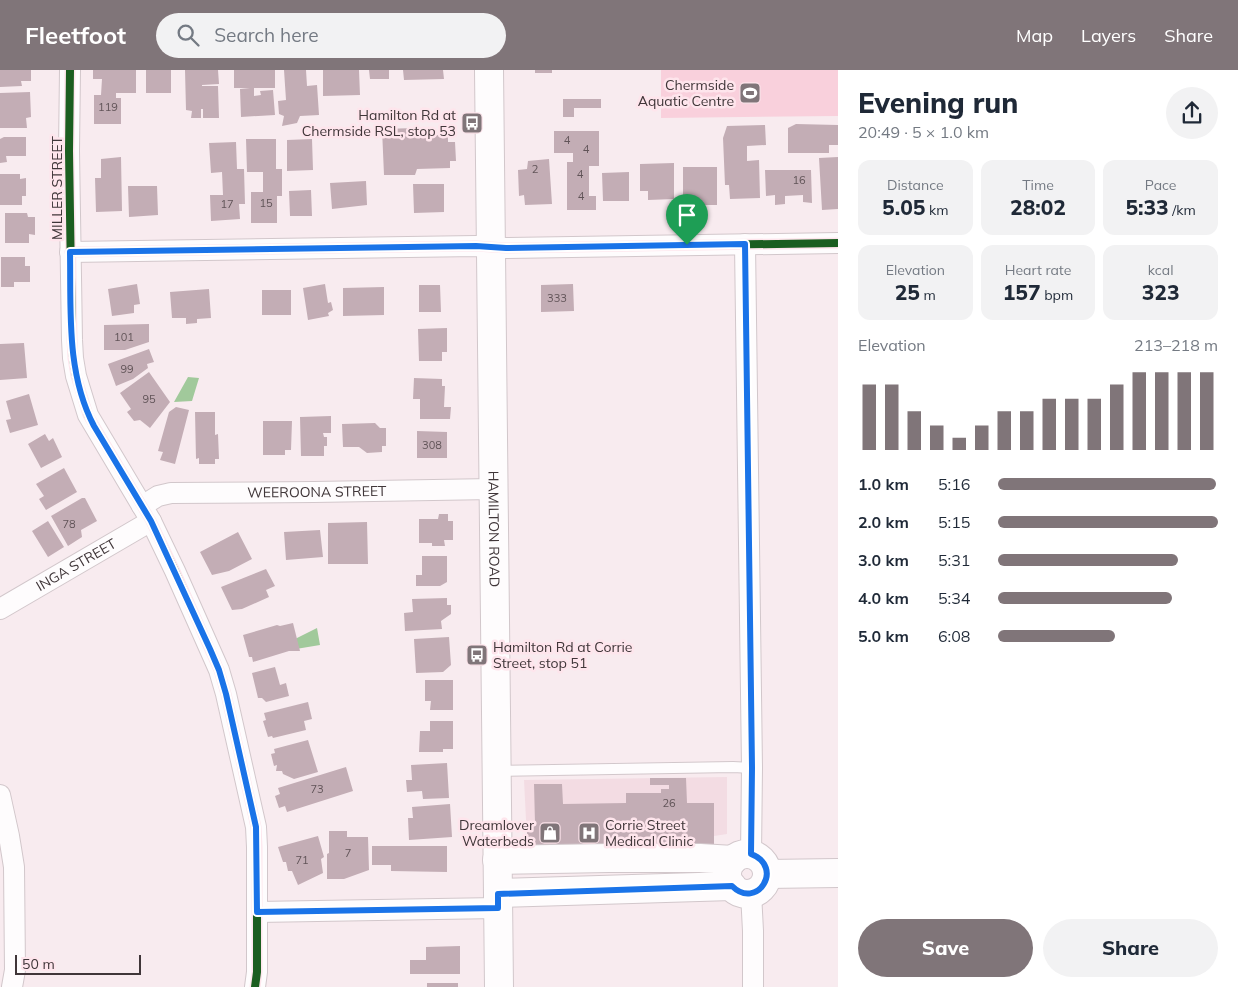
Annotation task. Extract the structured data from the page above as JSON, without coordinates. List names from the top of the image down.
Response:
{
  "streets": {
    "main road": ["HAMILTON ROAD"],
    "street": ["MILLER STREET", "WEEROONA STREET", "INGA STREET"]
  },
  "crossings": [
    ["MILLER STREET", "WEEROONA STREET"],
    ["MILLER STREET", "INGA STREET"],
    ["WEEROONA STREET", "HAMILTON ROAD"],
    ["WEEROONA STREET", "INGA STREET"]
  ],
  "places": {
    "sports": ["Chermside Aquatic Centre"],
    "bus stop": ["Hamilton Rd at Chermside RSL, stop 53", "Hamilton Rd at Corrie Street, stop 51"],
    "shop": ["Dreamlover Waterbeds"],
    "hospital": ["Corrie Street Medical Clinic"]
  },
  "house_numbers": [
    "119",
    "4",
    "4",
    "2",
    "4",
    "16",
    "4",
    "15",
    "17",
    "333",
    "101",
    "99",
    "95",
    "308",
    "78",
    "73",
    "26",
    "7",
    "71"
  ],
  "scale_bar": "50 m",
  "page": {
    "header": "Fleetfoot",
    "search": "Search here",
    "nav": ["Map", "Layers", "Share"],
    "heading": ["Evening run", "20:49 · 5 × 1.0 km"],
    "stats": [
      ["Distance", "5.05 km"],
      ["Time", "28:02"],
      ["Pace", "5:33 /km"],
      ["Elevation", "25 m"],
      ["Heart rate", "157 bpm"],
      ["kcal", "323"]
    ],
    "chart": ["Elevation", "213–218 m"],
    "list": [
      {
        "name": "1.0 km",
        "note": "5:16"
      },
      {
        "name": "2.0 km",
        "note": "5:15"
      },
      {
        "name": "3.0 km",
        "note": "5:31"
      },
      {
        "name": "4.0 km",
        "note": "5:34"
      },
      {
        "name": "5.0 km",
        "note": "6:08"
      }
    ],
    "buttons": ["Save", "Share"],
    "scale": "50 m"
  }
}
